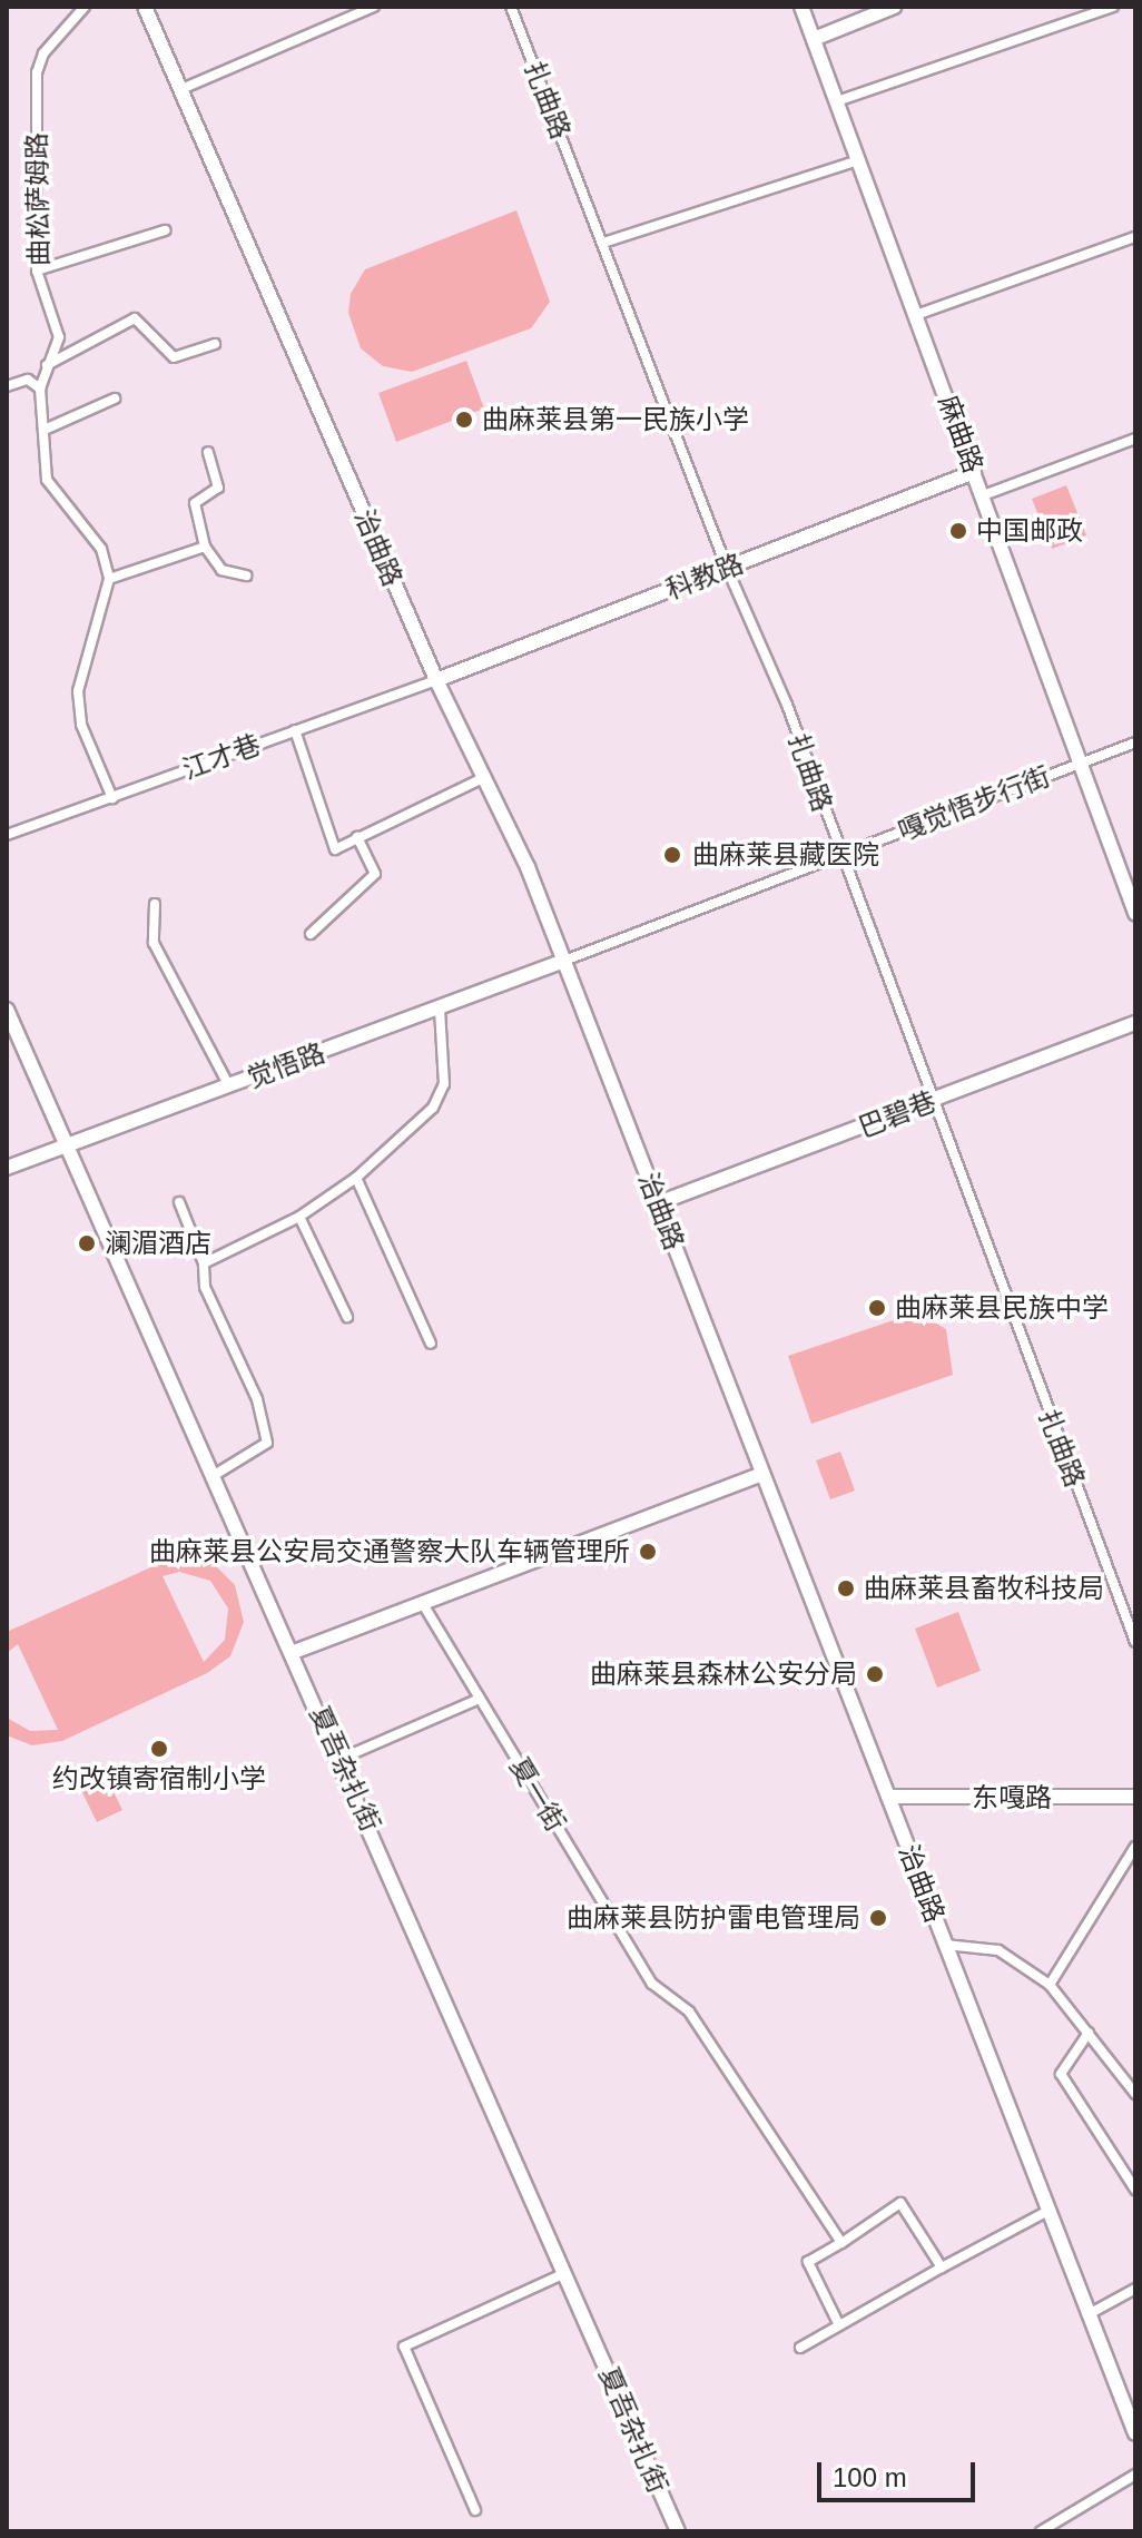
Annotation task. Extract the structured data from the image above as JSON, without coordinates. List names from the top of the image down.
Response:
{
  "streets": {
    "main road": [
      "麻曲路",
      "治曲路",
      "科教路",
      "觉悟路",
      "巴碧巷",
      "夏吾杂扎街",
      "东嘎路"
    ],
    "street": [
      "扎曲路",
      "曲松萨姆路",
      "江才巷",
      "嘎觉悟步行街",
      "夏一街"
    ]
  },
  "crossings": [
    ["扎曲路", "科教路"],
    ["扎曲路", "嘎觉悟步行街"],
    ["扎曲路", "巴碧巷"],
    ["麻曲路", "科教路"],
    ["麻曲路", "嘎觉悟步行街"],
    ["治曲路", "科教路"],
    ["治曲路", "江才巷"],
    ["治曲路", "嘎觉悟步行街"],
    ["治曲路", "觉悟路"],
    ["治曲路", "巴碧巷"],
    ["治曲路", "东嘎路"],
    ["科教路", "江才巷"],
    ["嘎觉悟步行街", "觉悟路"],
    ["觉悟路", "夏吾杂扎街"]
  ],
  "places": [
    "曲麻莱县第一民族小学",
    "中国邮政",
    "曲麻莱县藏医院",
    "澜湄酒店",
    "曲麻莱县民族中学",
    "曲麻莱县公安局交通警察大队车辆管理所",
    "曲麻莱县畜牧科技局",
    "曲麻莱县森林公安分局",
    "约改镇寄宿制小学",
    "曲麻莱县防护雷电管理局"
  ],
  "scale_bar": "100 m"
}
